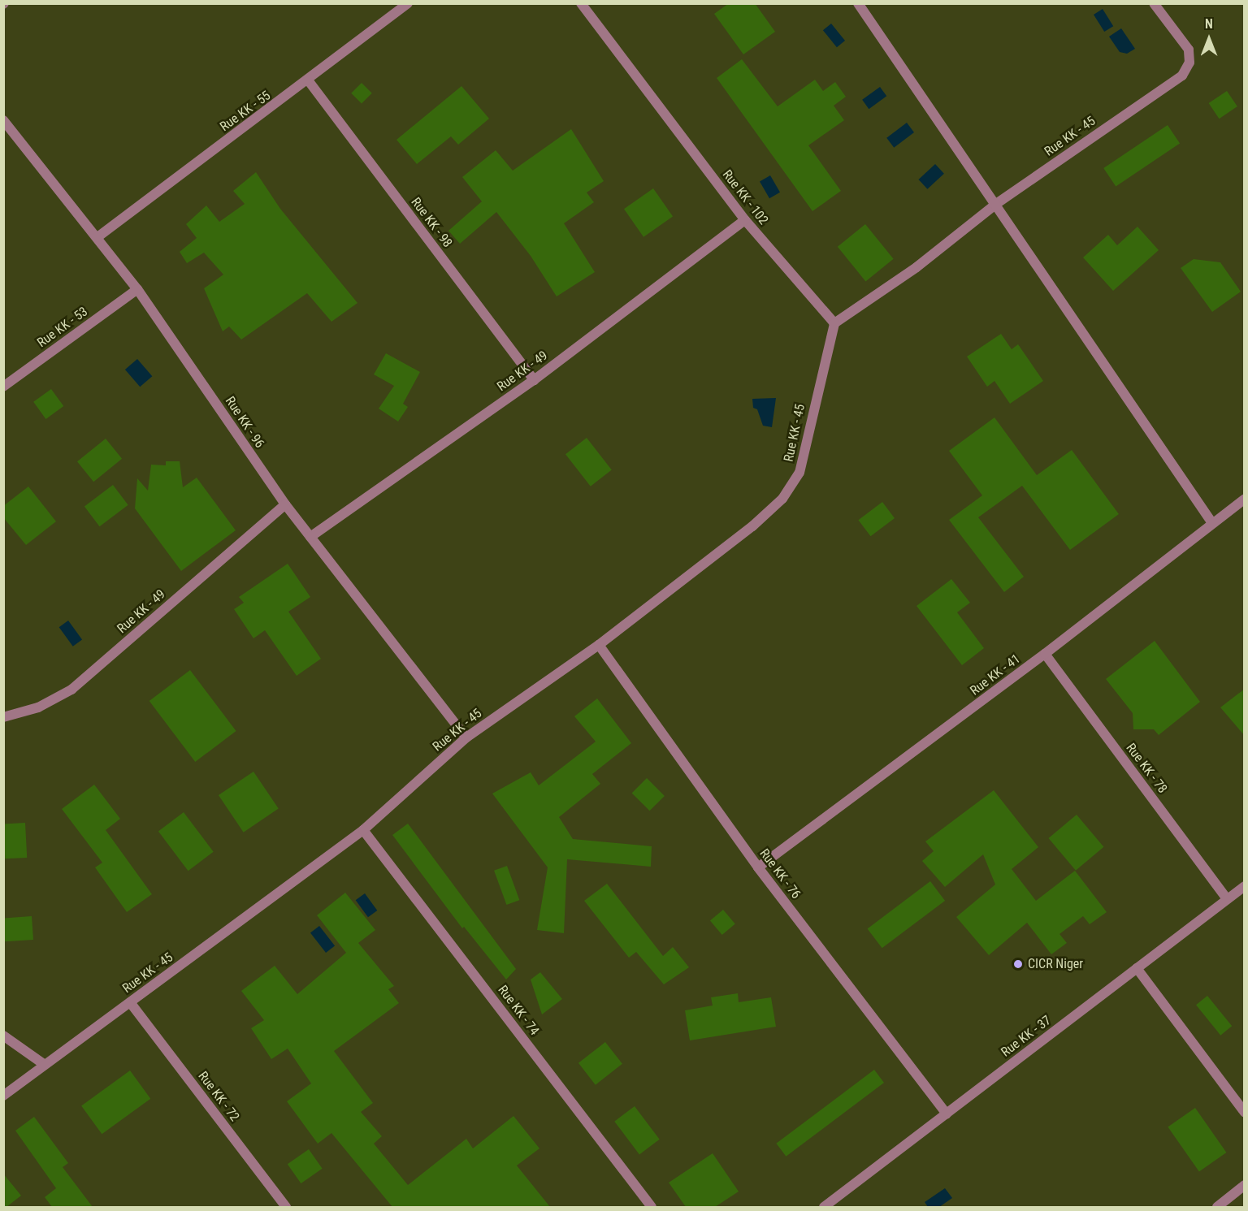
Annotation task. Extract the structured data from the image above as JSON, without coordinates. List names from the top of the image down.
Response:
{
  "streets": {
    "street": [
      "Rue KK - 55",
      "Rue KK - 45",
      "Rue KK - 102",
      "Rue KK - 98",
      "Rue KK - 53",
      "Rue KK - 49",
      "Rue KK - 96",
      "Rue KK - 41",
      "Rue KK - 78",
      "Rue KK - 76",
      "Rue KK - 74",
      "Rue KK - 37",
      "Rue KK - 72"
    ]
  },
  "crossings": [
    ["Rue KK - 55", "Rue KK - 98"],
    ["Rue KK - 55", "Rue KK - 96"],
    ["Rue KK - 45", "Rue KK - 102"],
    ["Rue KK - 45", "Rue KK - 96"],
    ["Rue KK - 45", "Rue KK - 76"],
    ["Rue KK - 45", "Rue KK - 74"],
    ["Rue KK - 45", "Rue KK - 72"],
    ["Rue KK - 102", "Rue KK - 49"],
    ["Rue KK - 98", "Rue KK - 49"],
    ["Rue KK - 53", "Rue KK - 96"],
    ["Rue KK - 49", "Rue KK - 96"],
    ["Rue KK - 41", "Rue KK - 78"],
    ["Rue KK - 41", "Rue KK - 76"],
    ["Rue KK - 78", "Rue KK - 37"],
    ["Rue KK - 76", "Rue KK - 37"]
  ],
  "places": ["CICR Niger"],
  "north": "top"
}
